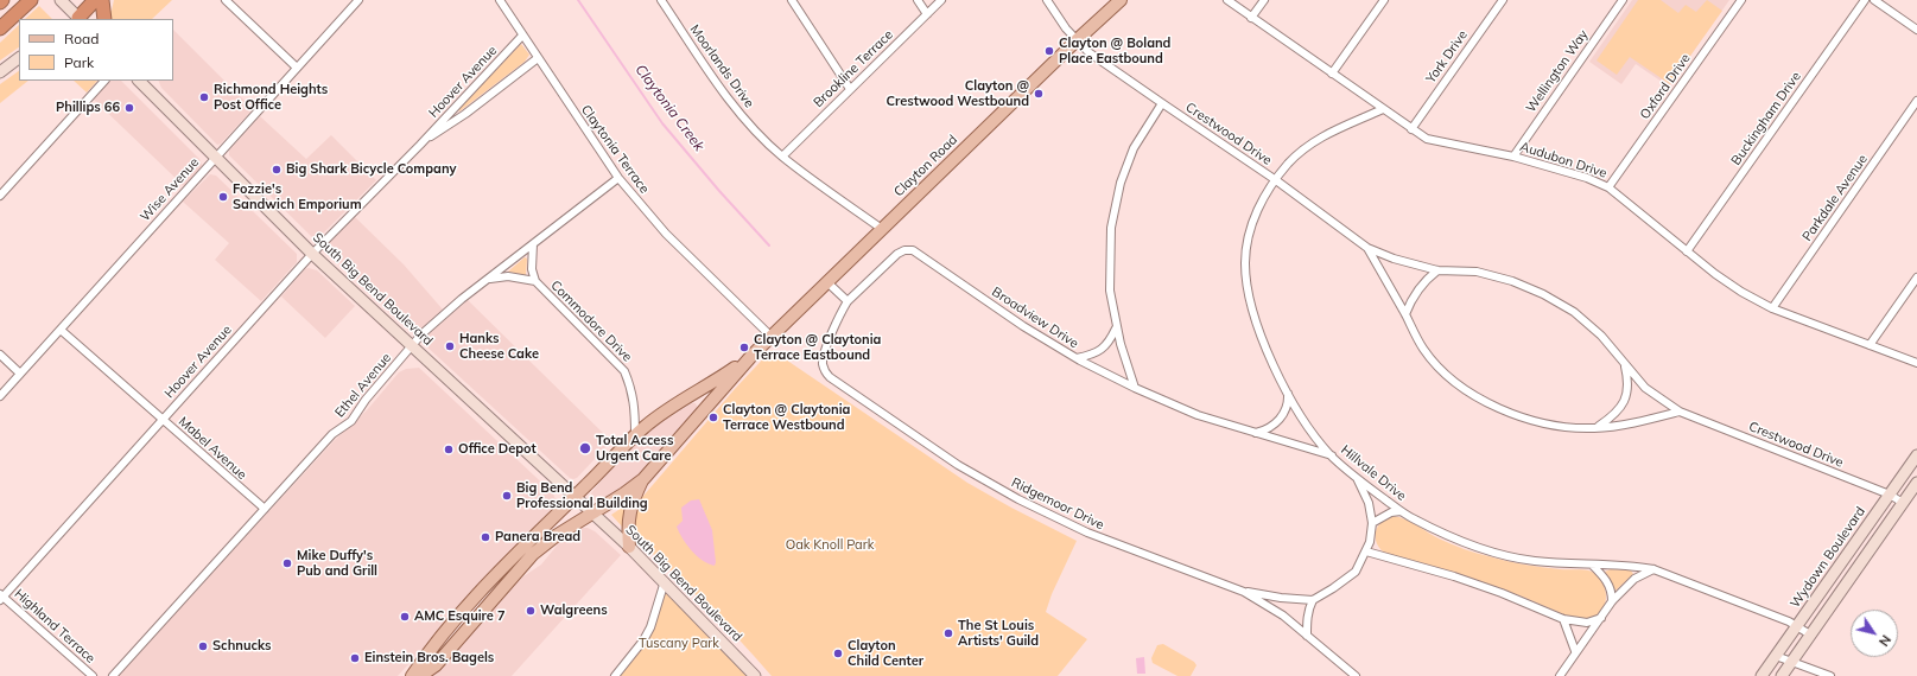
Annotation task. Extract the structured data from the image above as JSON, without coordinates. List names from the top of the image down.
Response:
{
  "streets": {
    "main road": ["Clayton Road", "South Big Bend Boulevard", "Wydown Boulevard"],
    "street": [
      "York Drive",
      "Moorlands Drive",
      "Brookline Terrace",
      "Wellington Way",
      "Hoover Avenue",
      "Oxford Drive",
      "Buckingham Drive",
      "Crestwood Drive",
      "Claytonia Terrace",
      "Audubon Drive",
      "Wise Avenue",
      "Parkdale Avenue",
      "Broadview Drive",
      "Commodore Drive",
      "Ethel Avenue",
      "Mabel Avenue",
      "Hillvale Drive",
      "Ridgemoor Drive",
      "Highland Terrace"
    ]
  },
  "crossings": [
    ["York Drive", "Audubon Drive"],
    ["Moorlands Drive", "Brookline Terrace"],
    ["Moorlands Drive", "Clayton Road"],
    ["Wellington Way", "Audubon Drive"],
    ["Hoover Avenue", "Claytonia Terrace"],
    ["Hoover Avenue", "South Big Bend Boulevard"],
    ["Hoover Avenue", "Mabel Avenue"],
    ["Hoover Avenue", "Highland Terrace"],
    ["Oxford Drive", "Audubon Drive"],
    ["Buckingham Drive", "Audubon Drive"],
    ["Crestwood Drive", "Clayton Road"],
    ["Crestwood Drive", "Hillvale Drive"],
    ["Crestwood Drive", "Wydown Boulevard"],
    ["Claytonia Terrace", "Clayton Road"],
    ["Claytonia Terrace", "Ethel Avenue"],
    ["Audubon Drive", "Parkdale Avenue"],
    ["Audubon Drive", "Hillvale Drive"],
    ["Clayton Road", "South Big Bend Boulevard"],
    ["Clayton Road", "Commodore Drive"],
    ["Wise Avenue", "South Big Bend Boulevard"],
    ["Wise Avenue", "Mabel Avenue"],
    ["South Big Bend Boulevard", "Ethel Avenue"],
    ["Broadview Drive", "Hillvale Drive"],
    ["Broadview Drive", "Ridgemoor Drive"],
    ["Commodore Drive", "Ethel Avenue"],
    ["Ethel Avenue", "Mabel Avenue"],
    ["Hillvale Drive", "Wydown Boulevard"]
  ],
  "water": ["Claytonia Creek"],
  "parks": ["Oak Knoll Park", "Tuscany Park"],
  "places": [
    "Clayton @ Boland Place Eastbound",
    "Clayton @ Crestwood Westbound",
    "Richmond Heights Post Office",
    "Phillips 66",
    "Big Shark Bicycle Company",
    "Fozzie's Sandwich Emporium",
    "Hanks Cheese Cake",
    "Clayton @ Claytonia Terrace Eastbound",
    "Clayton @ Claytonia Terrace Westbound",
    "Total Access Urgent Care",
    "Office Depot",
    "Big Bend Professional Building",
    "Panera Bread",
    "Mike Duffy's Pub and Grill",
    "Walgreens",
    "AMC Esquire 7",
    "The St Louis Artists' Guild",
    "Schnucks",
    "Clayton Child Center",
    "Einstein Bros. Bagels"
  ],
  "legend": ["Road", "Park"],
  "north": "bottom right"
}
